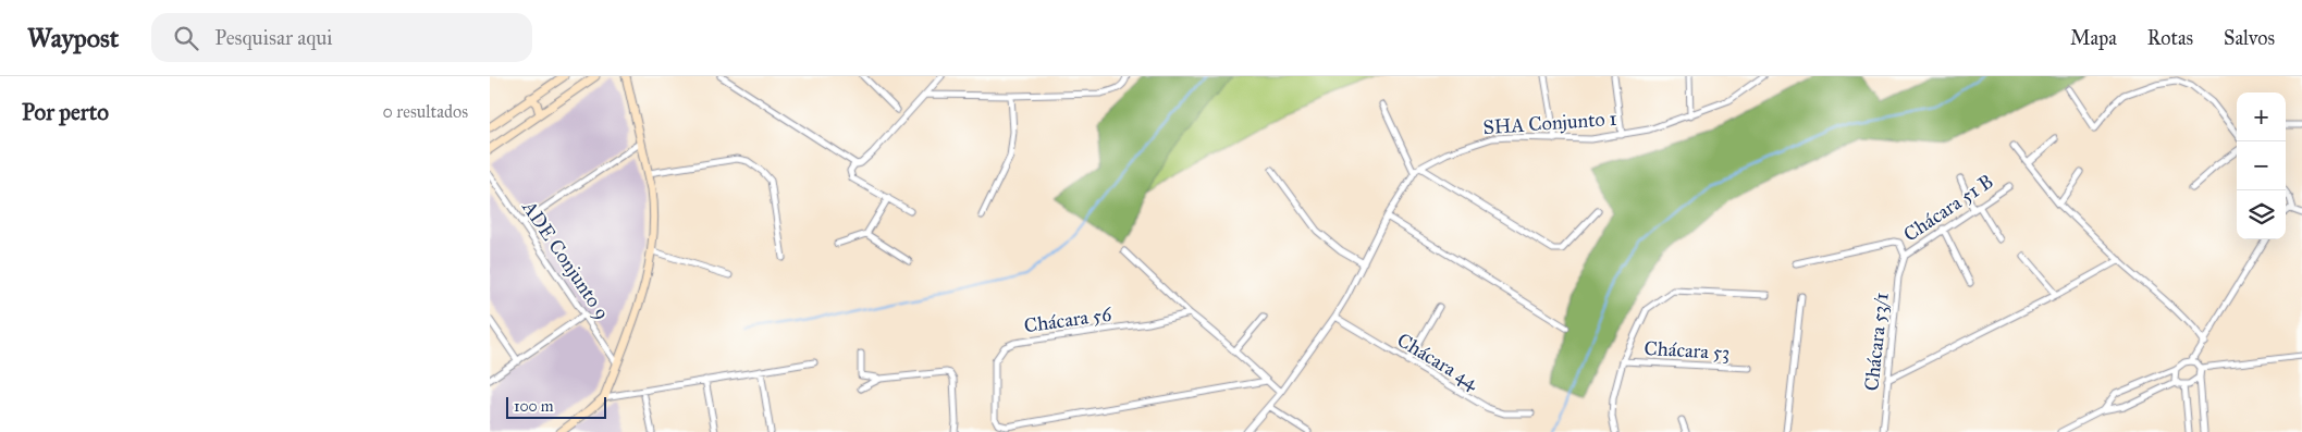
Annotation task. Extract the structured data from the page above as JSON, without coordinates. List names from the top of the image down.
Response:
{
  "streets": {
    "street": [
      "SHA Conjunto 1",
      "Chácara 51 B",
      "ADE Conjunto 9",
      "Chácara 56",
      "Chácara 53/1",
      "Chácara 53",
      "Chácara 44"
    ]
  },
  "crossings": [
    ["SHA Conjunto 1", "Chácara 44"],
    ["Chácara 51 B", "Chácara 53/1"]
  ],
  "scale_bar": "100 m",
  "page": {
    "header": "Waypost",
    "search": "Pesquisar aqui",
    "nav": ["Mapa", "Rotas", "Salvos"],
    "heading": ["Por perto", "0 resultados"],
    "map_buttons": ["+", "−"],
    "scale": "100 m"
  }
}
